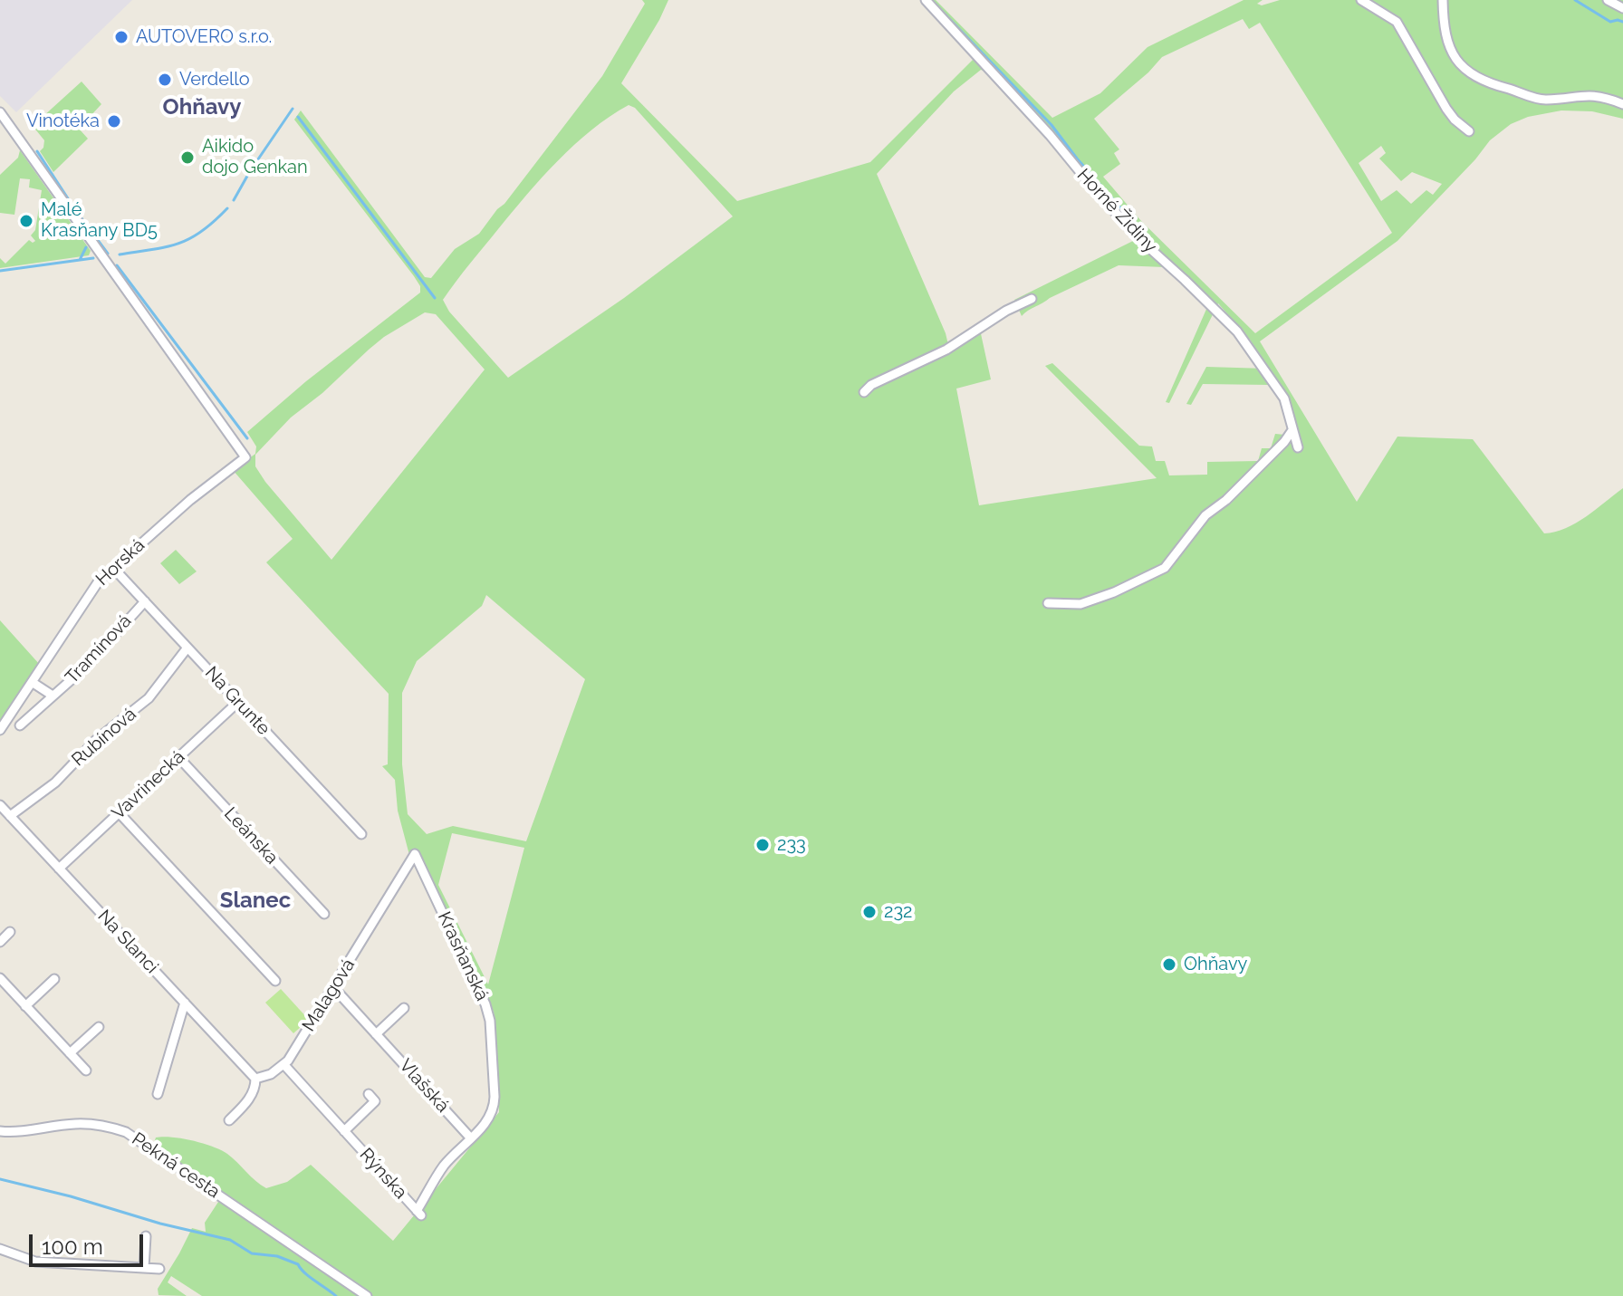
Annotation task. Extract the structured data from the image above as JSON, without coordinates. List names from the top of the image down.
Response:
{
  "streets": {
    "street": [
      "Horné Židiny",
      "Horská",
      "Tramínová",
      "Na Grunte",
      "Rubínová",
      "Vavrinecká",
      "Leánska",
      "Na Slanci",
      "Krasňanská",
      "Malagová",
      "Vlašská",
      "Pekná cesta",
      "Rýnska"
    ]
  },
  "crossings": [
    ["Horská", "Tramínová"],
    ["Horská", "Na Grunte"],
    ["Tramínová", "Na Grunte"],
    ["Na Grunte", "Rubínová"],
    ["Na Grunte", "Vavrinecká"],
    ["Rubínová", "Na Slanci"],
    ["Vavrinecká", "Leánska"],
    ["Vavrinecká", "Na Slanci"],
    ["Krasňanská", "Malagová"],
    ["Krasňanská", "Vlašská"],
    ["Krasňanská", "Rýnska"],
    ["Malagová", "Vlašská"],
    ["Malagová", "Rýnska"]
  ],
  "districts": ["Ohňavy", "Slanec"],
  "places": [
    "AUTOVERO s.r.o.",
    "Verdello",
    "Vinotéka",
    "Aikido dojo Genkan",
    "Malé Krasňany BD5",
    "233",
    "232",
    "Ohňavy"
  ],
  "scale_bar": "100 m"
}
